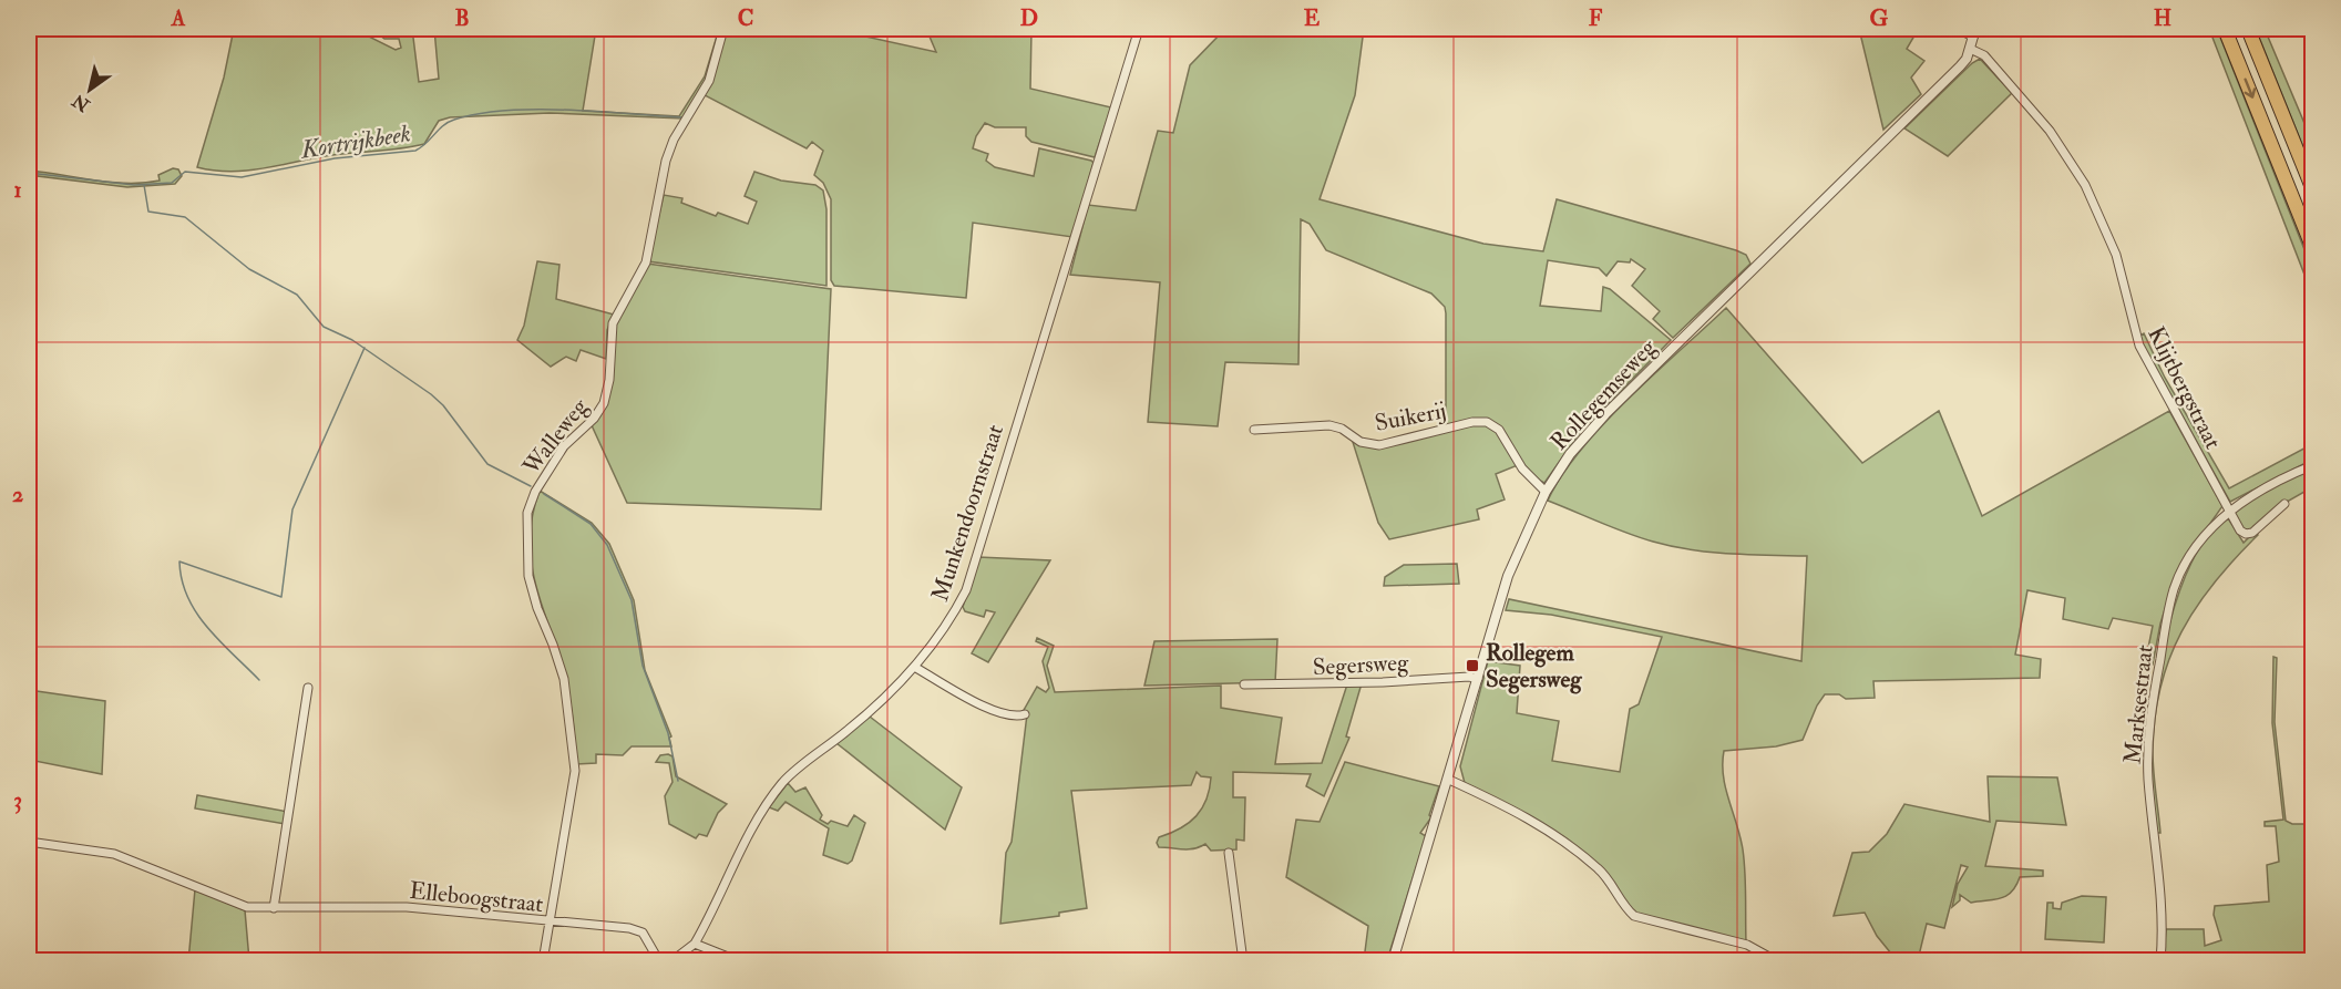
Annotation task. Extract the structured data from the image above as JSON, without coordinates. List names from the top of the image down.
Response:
{
  "streets": {
    "street": [
      "Klijtbergstraat",
      "Rollegemseweg",
      "Suikerij",
      "Walleweg",
      "Munkendoornstraat",
      "Segersweg",
      "Marksestraat",
      "Elleboogstraat"
    ]
  },
  "crossings": [
    ["Klijtbergstraat", "Rollegemseweg"],
    ["Klijtbergstraat", "Marksestraat"],
    ["Rollegemseweg", "Suikerij"],
    ["Rollegemseweg", "Segersweg"],
    ["Walleweg", "Elleboogstraat"]
  ],
  "water": ["Kortrijkbeek"],
  "places": {
    "transit": ["Rollegem Segersweg"]
  },
  "north": "bottom left",
  "grid": {
    "columns": [
      "A",
      "B",
      "C",
      "D",
      "E",
      "F",
      "G",
      "H"
    ],
    "rows": ["1", "2", "3"]
  }
}
